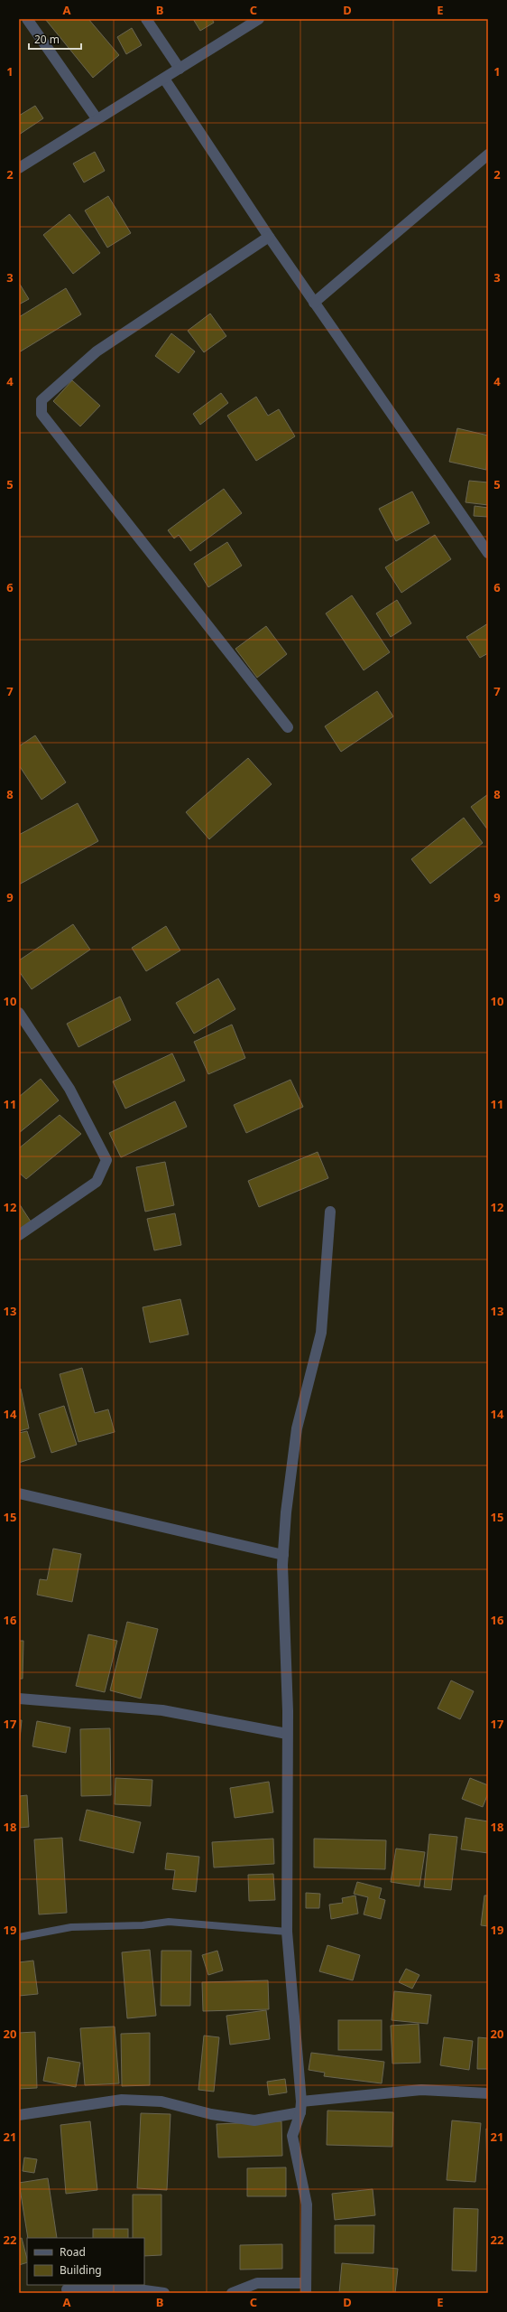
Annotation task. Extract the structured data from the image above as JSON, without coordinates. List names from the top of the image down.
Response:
{
  "legend": ["Road", "Building"],
  "scale_bar": "20 m",
  "grid": {
    "columns": [
      "A",
      "B",
      "C",
      "D",
      "E"
    ],
    "rows": [
      "1",
      "2",
      "3",
      "4",
      "5",
      "6",
      "7",
      "8",
      "9",
      "10",
      "11",
      "12",
      "13",
      "14",
      "15",
      "16",
      "17",
      "18",
      "19",
      "20",
      "21",
      "22"
    ]
  }
}
